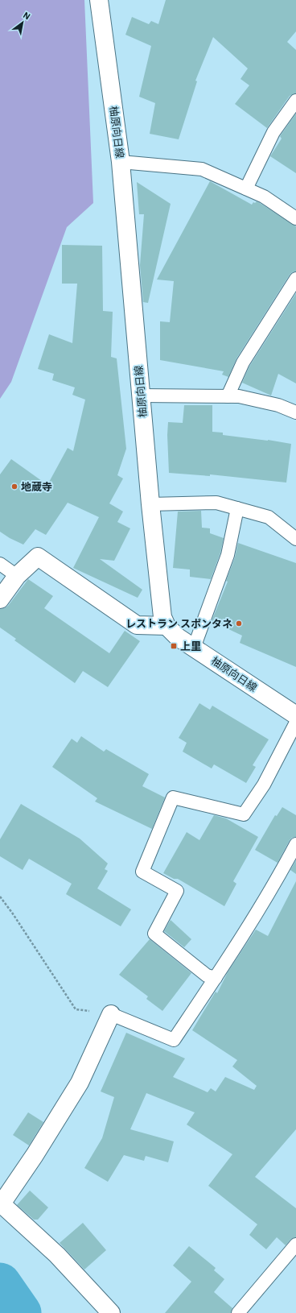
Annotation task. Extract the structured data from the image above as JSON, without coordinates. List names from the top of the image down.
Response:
{
  "streets": {
    "main road": ["柚原向日線"]
  },
  "places": {
    "other": ["地蔵寺", "レストラン スポンタネ"],
    "transit": ["上里"]
  },
  "north": "top right"
}
